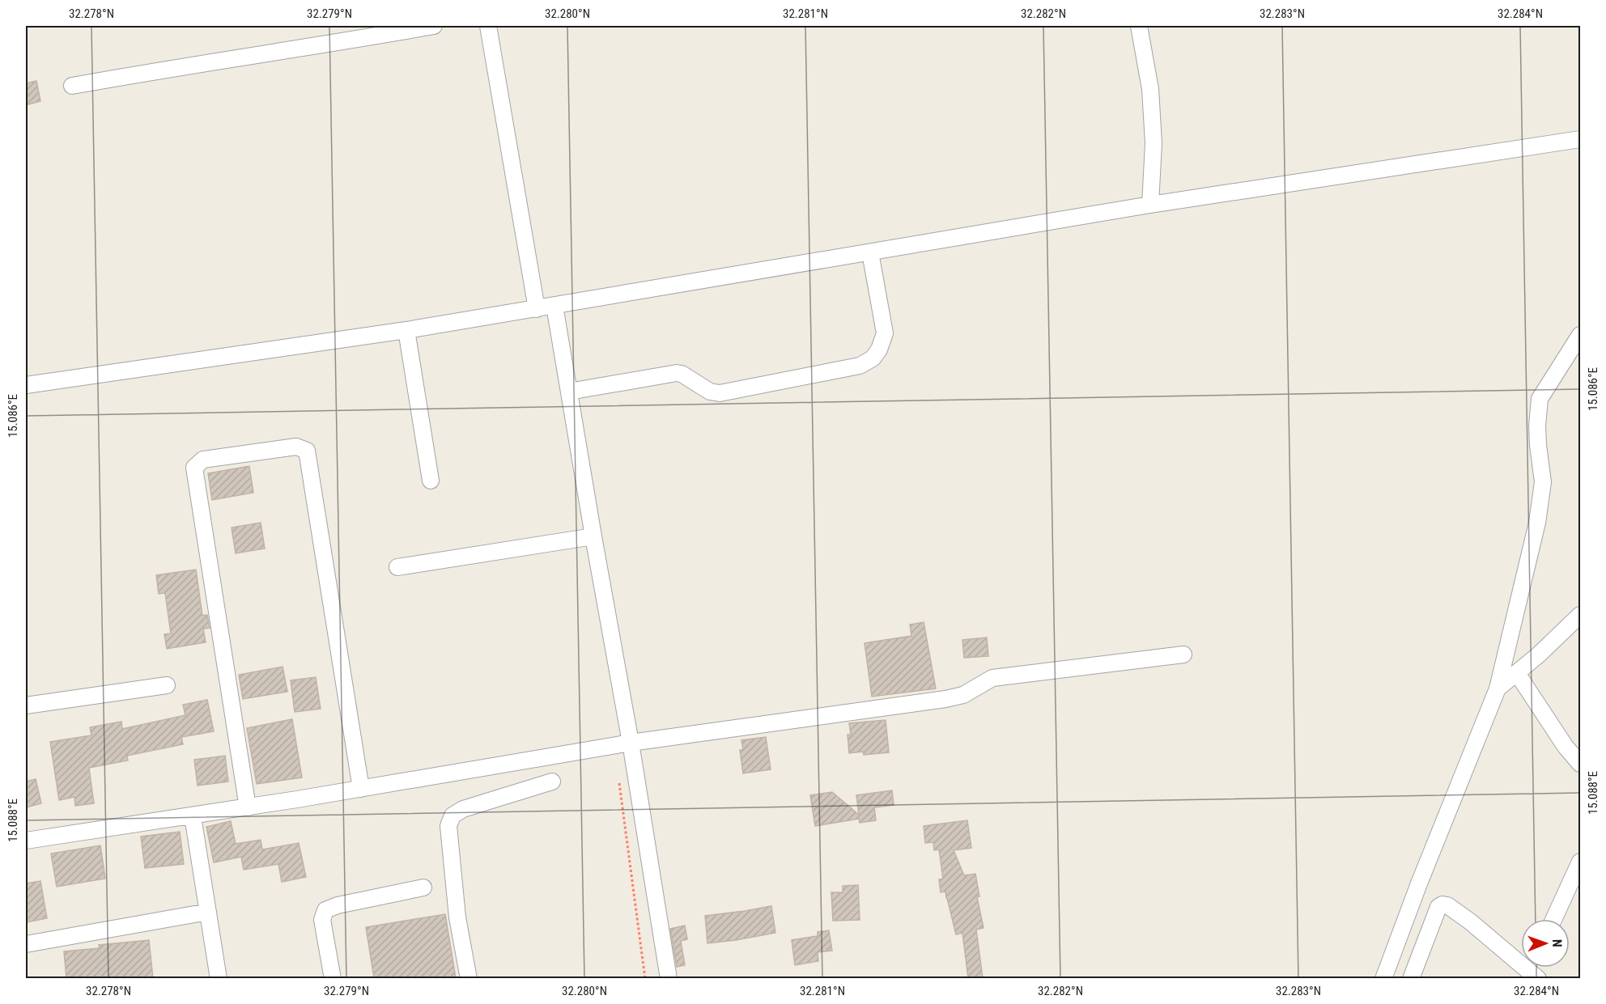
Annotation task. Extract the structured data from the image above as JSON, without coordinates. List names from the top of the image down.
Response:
{
  "north": "right",
  "coordinates": [
    "32.278°N",
    "32.279°N",
    "32.280°N",
    "32.281°N",
    "32.282°N",
    "32.283°N",
    "32.284°N",
    "15.086°E",
    "15.088°E"
  ]
}
